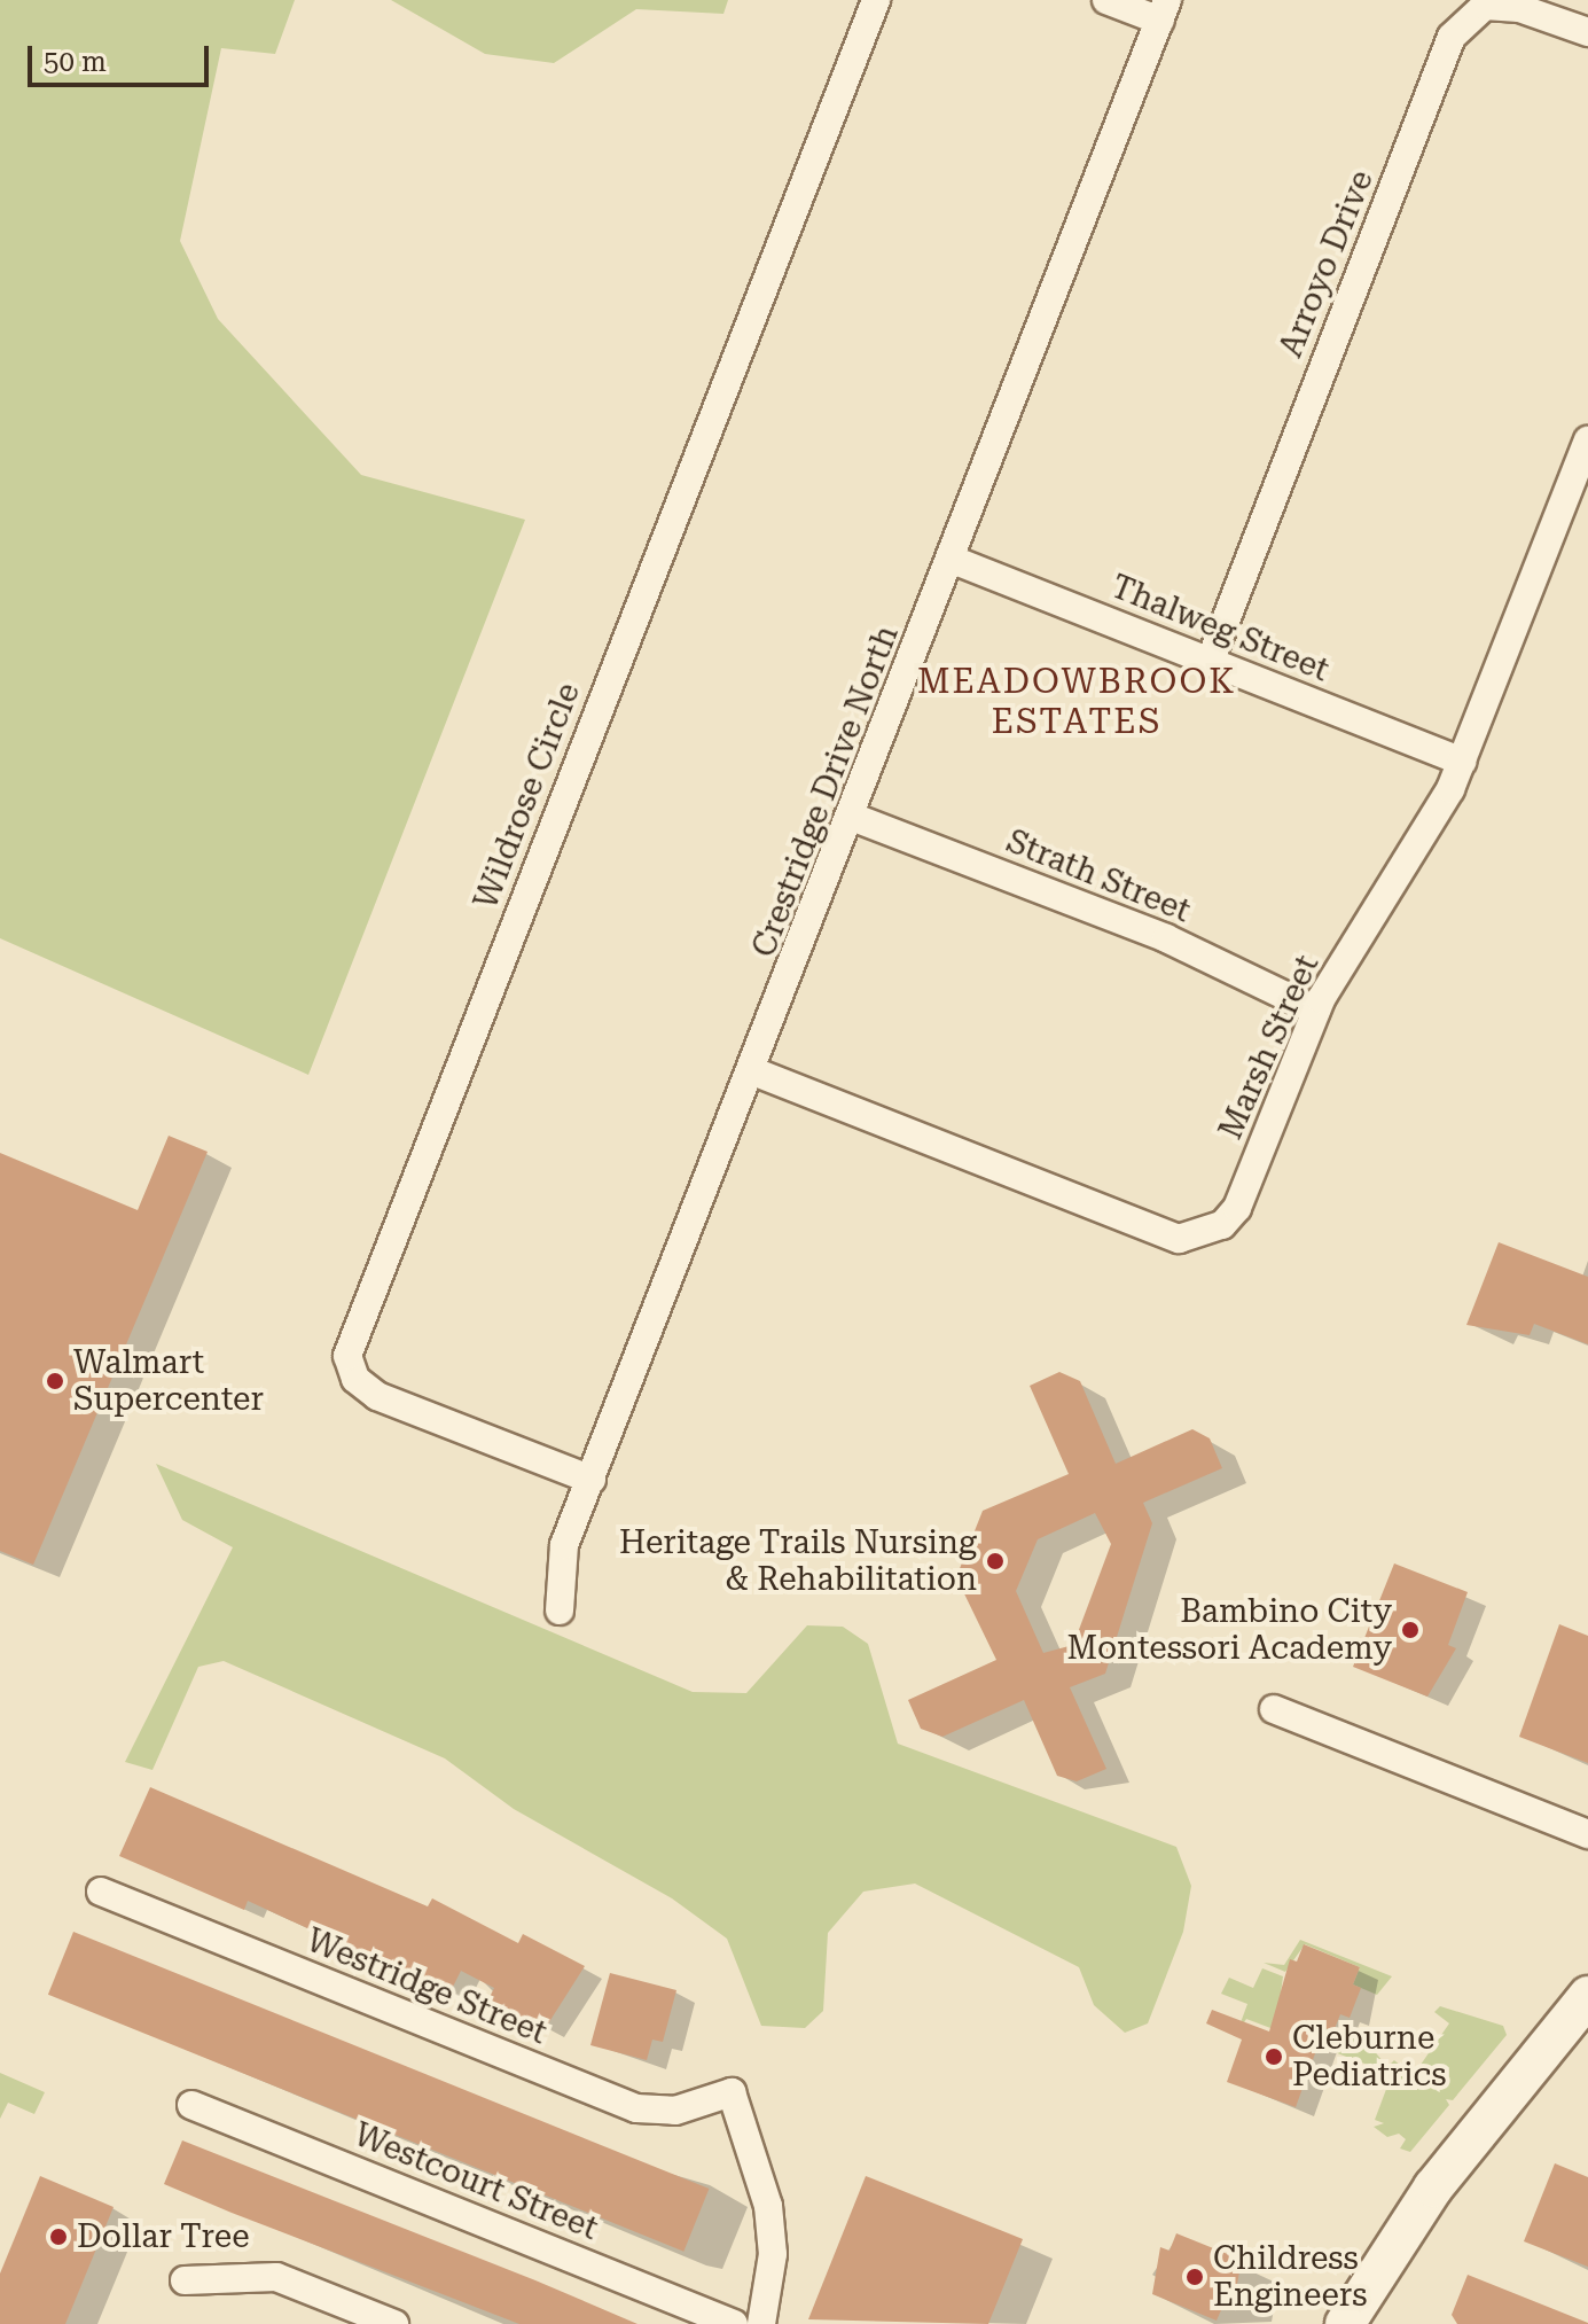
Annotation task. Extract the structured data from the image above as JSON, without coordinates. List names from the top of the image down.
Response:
{
  "streets": {
    "street": [
      "Arroyo Drive",
      "Thalweg Street",
      "Crestridge Drive North",
      "Wildrose Circle",
      "Strath Street",
      "Marsh Street",
      "Westridge Street",
      "Westcourt Street"
    ]
  },
  "crossings": [
    ["Arroyo Drive", "Thalweg Street"],
    ["Thalweg Street", "Crestridge Drive North"],
    ["Thalweg Street", "Marsh Street"],
    ["Crestridge Drive North", "Wildrose Circle"],
    ["Crestridge Drive North", "Strath Street"],
    ["Crestridge Drive North", "Marsh Street"],
    ["Strath Street", "Marsh Street"]
  ],
  "districts": ["MEADOWBROOK ESTATES"],
  "places": [
    "Walmart Supercenter",
    "Heritage Trails Nursing & Rehabilitation",
    "Bambino City Montessori Academy",
    "Cleburne Pediatrics",
    "Dollar Tree",
    "Childress Engineers"
  ],
  "scale_bar": "50 m"
}
